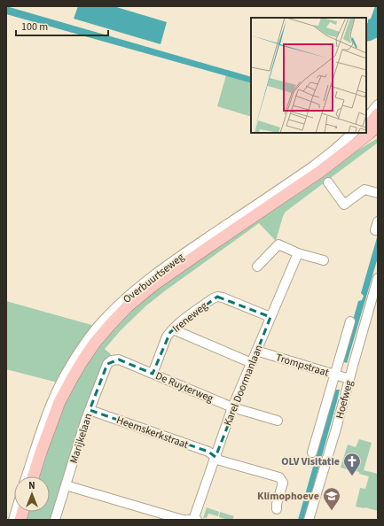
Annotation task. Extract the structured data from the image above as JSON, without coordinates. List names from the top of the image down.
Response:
{
  "streets": {
    "main road": ["Overbuurtseweg"],
    "street": [
      "Ireneweg",
      "Trompstraat",
      "Karel Doormanlaan",
      "De Ruyterweg",
      "Hoefweg",
      "Heemskerkstraat",
      "Marijkelaan"
    ]
  },
  "crossings": [
    ["Ireneweg", "Karel Doormanlaan"],
    ["Ireneweg", "De Ruyterweg"],
    ["Trompstraat", "Karel Doormanlaan"],
    ["Trompstraat", "Hoefweg"],
    ["Karel Doormanlaan", "De Ruyterweg"],
    ["Karel Doormanlaan", "Heemskerkstraat"],
    ["De Ruyterweg", "Marijkelaan"],
    ["Heemskerkstraat", "Marijkelaan"]
  ],
  "places": {
    "church": ["OLV Visitatie"],
    "school or university": ["Klimophoeve"]
  },
  "scale_bar": "100 m",
  "north": "top"
}
